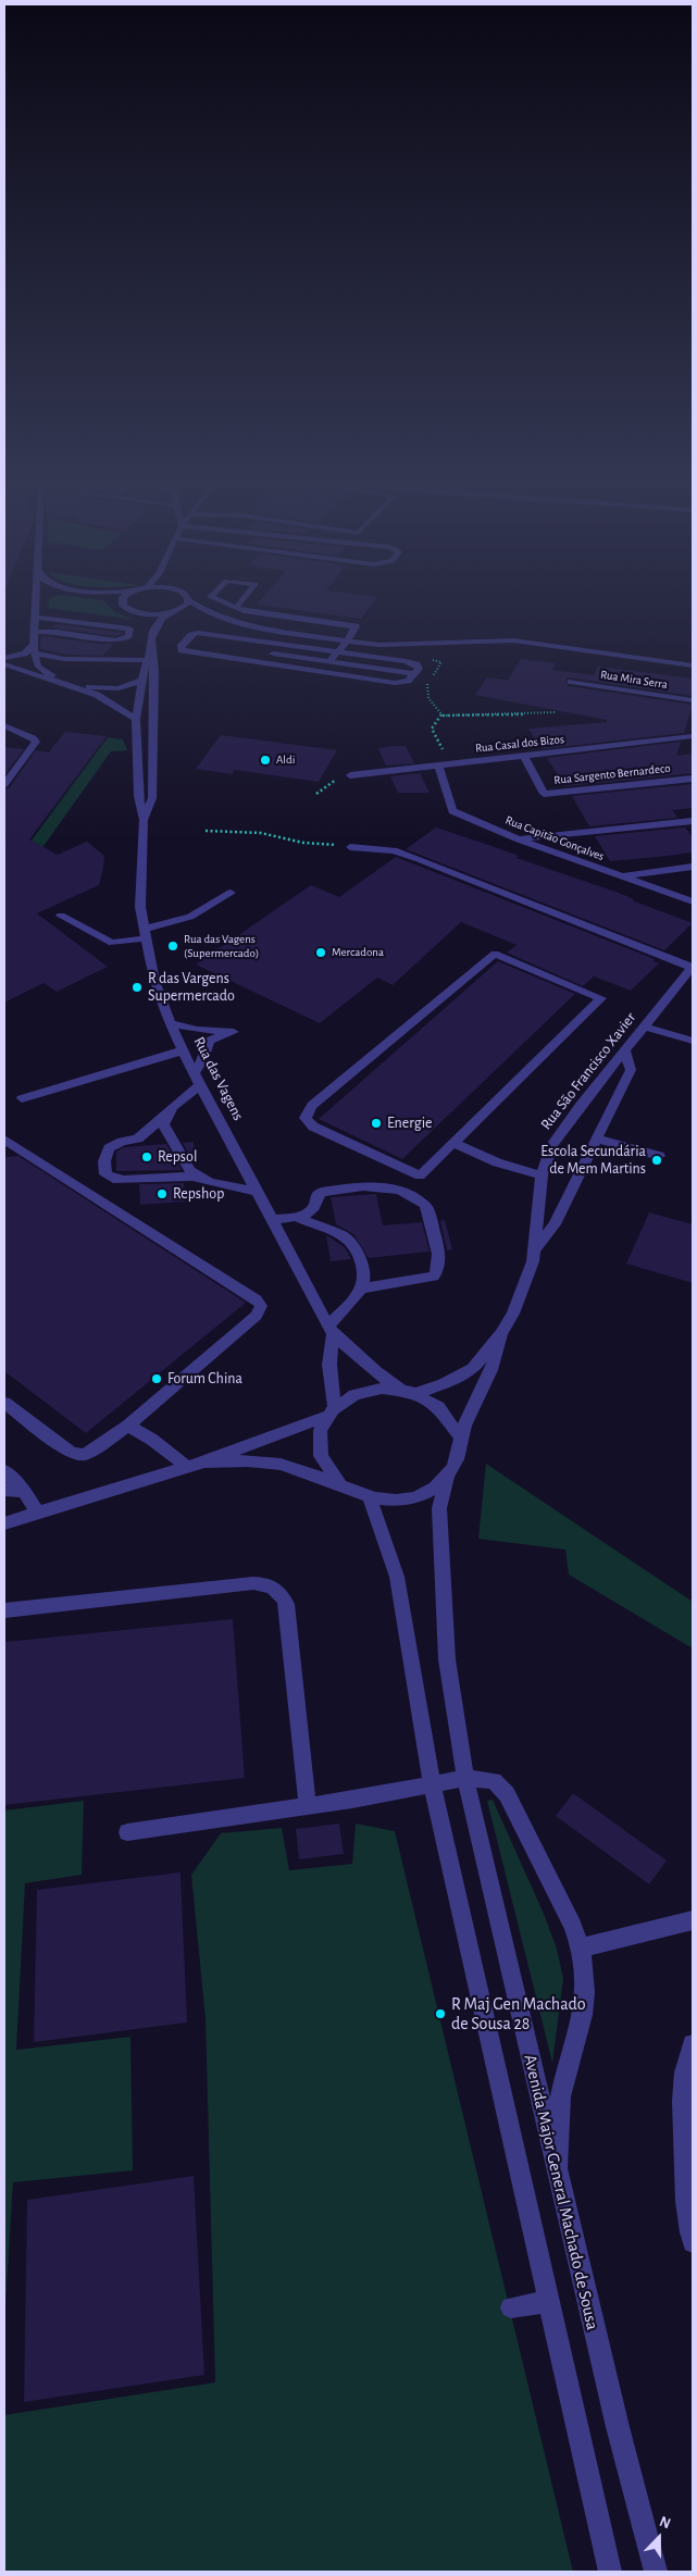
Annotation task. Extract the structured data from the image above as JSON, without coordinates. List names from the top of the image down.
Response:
{
  "streets": {
    "street": [
      "Rua Mira Serra",
      "Rua Casal dos Bizos",
      "Rua Sargento Bernardeco",
      "Rua Capitão Gonçalves",
      "Rua São Francisco Xavier",
      "Rua das Vagens",
      "Avenida Major General Machado de Sousa"
    ]
  },
  "crossings": [
    ["Rua Casal dos Bizos", "Rua Sargento Bernardeco"],
    ["Rua Casal dos Bizos", "Rua Capitão Gonçalves"],
    ["Rua São Francisco Xavier", "Rua das Vagens"],
    ["Rua São Francisco Xavier", "Avenida Major General Machado de Sousa"],
    ["Rua das Vagens", "Avenida Major General Machado de Sousa"]
  ],
  "places": [
    "Aldi",
    "Rua das Vagens (Supermercado)",
    "Mercadona",
    "R das Vargens Supermercado",
    "Energie",
    "Repsol",
    "Escola Secundária de Mem Martins",
    "Repshop",
    "Forum China",
    "R Maj Gen Machado de Sousa 28"
  ],
  "north": "top"
}
